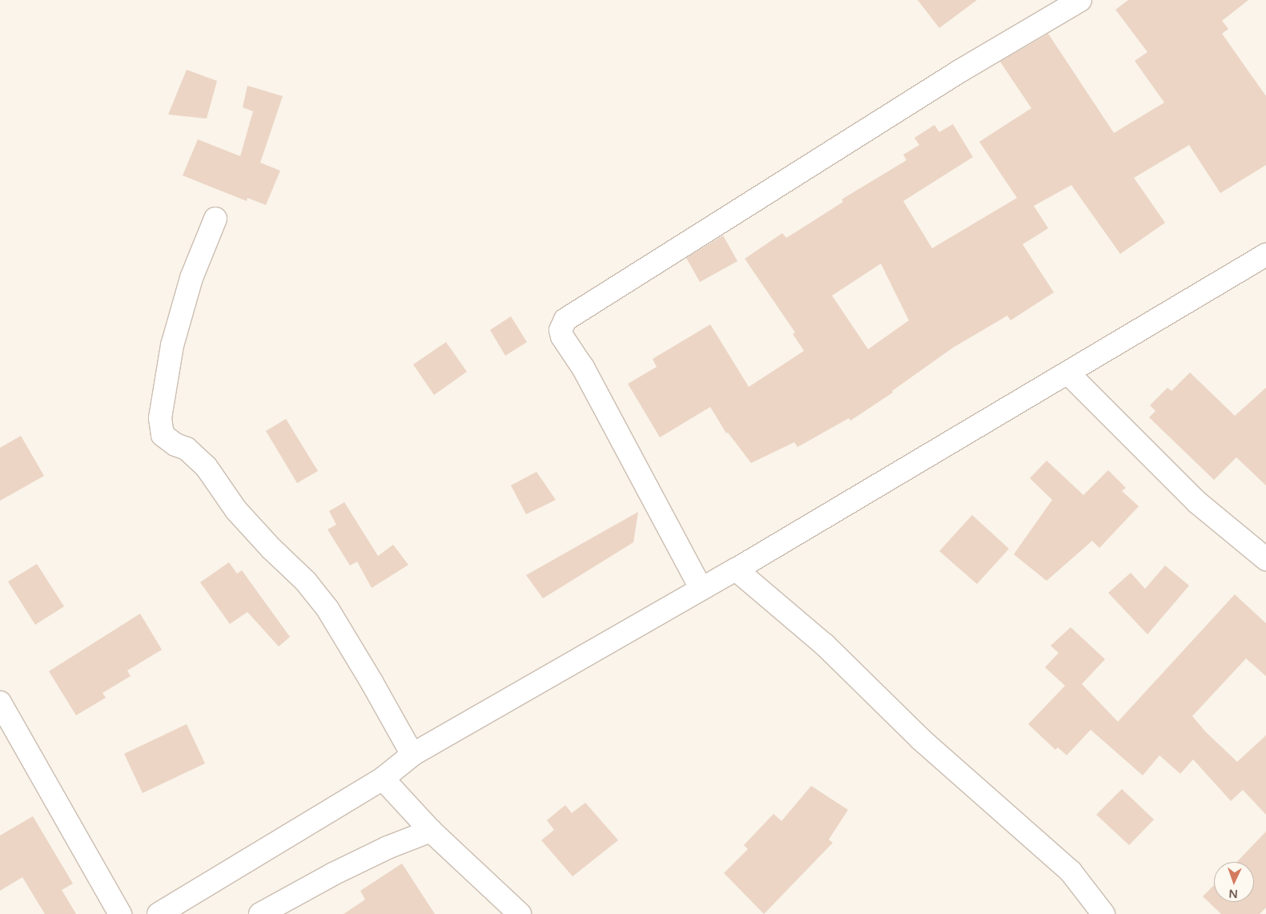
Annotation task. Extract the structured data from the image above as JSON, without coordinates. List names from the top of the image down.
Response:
{
  "north": "bottom"
}
